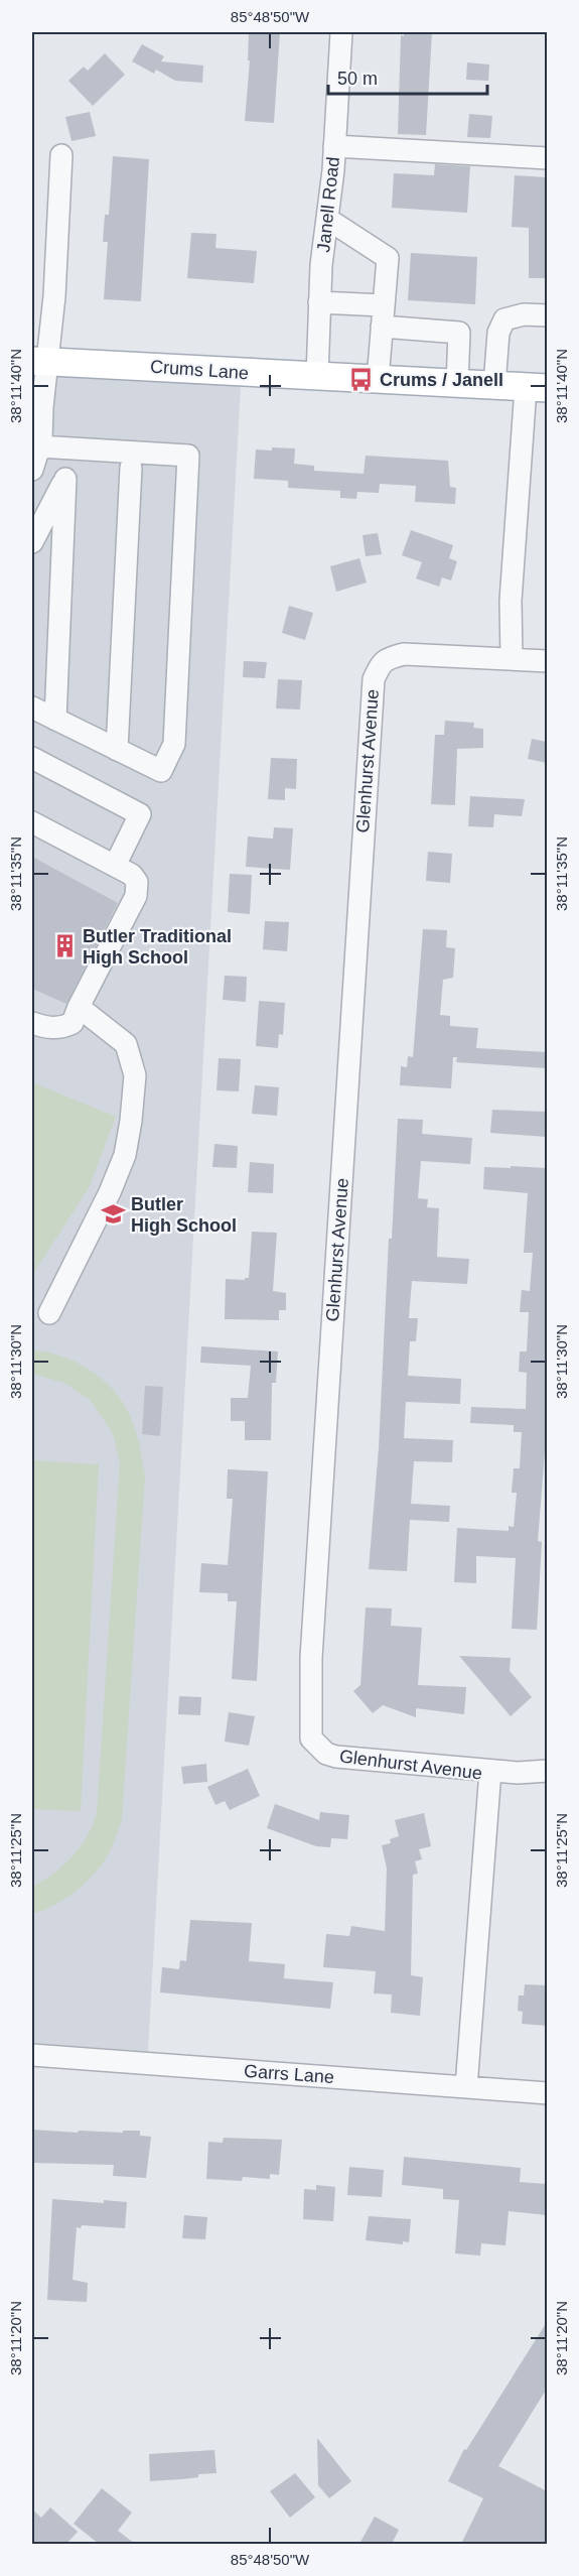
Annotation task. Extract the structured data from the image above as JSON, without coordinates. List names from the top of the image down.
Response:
{
  "streets": {
    "main road": ["Crums Lane"],
    "street": ["Janell Road", "Glenhurst Avenue", "Garrs Lane"]
  },
  "crossings": [
    ["Janell Road", "Crums Lane"],
    ["Glenhurst Avenue", "Garrs Lane"]
  ],
  "places": {
    "bus stop": ["Crums / Janell"],
    "building": ["Butler Traditional High School"],
    "school or university": ["Butler High School"]
  },
  "scale_bar": "50 m",
  "coordinates": [
    "85°48'50\"W",
    "38°11'40\"N",
    "38°11'35\"N",
    "38°11'30\"N",
    "38°11'25\"N",
    "38°11'20\"N"
  ]
}
